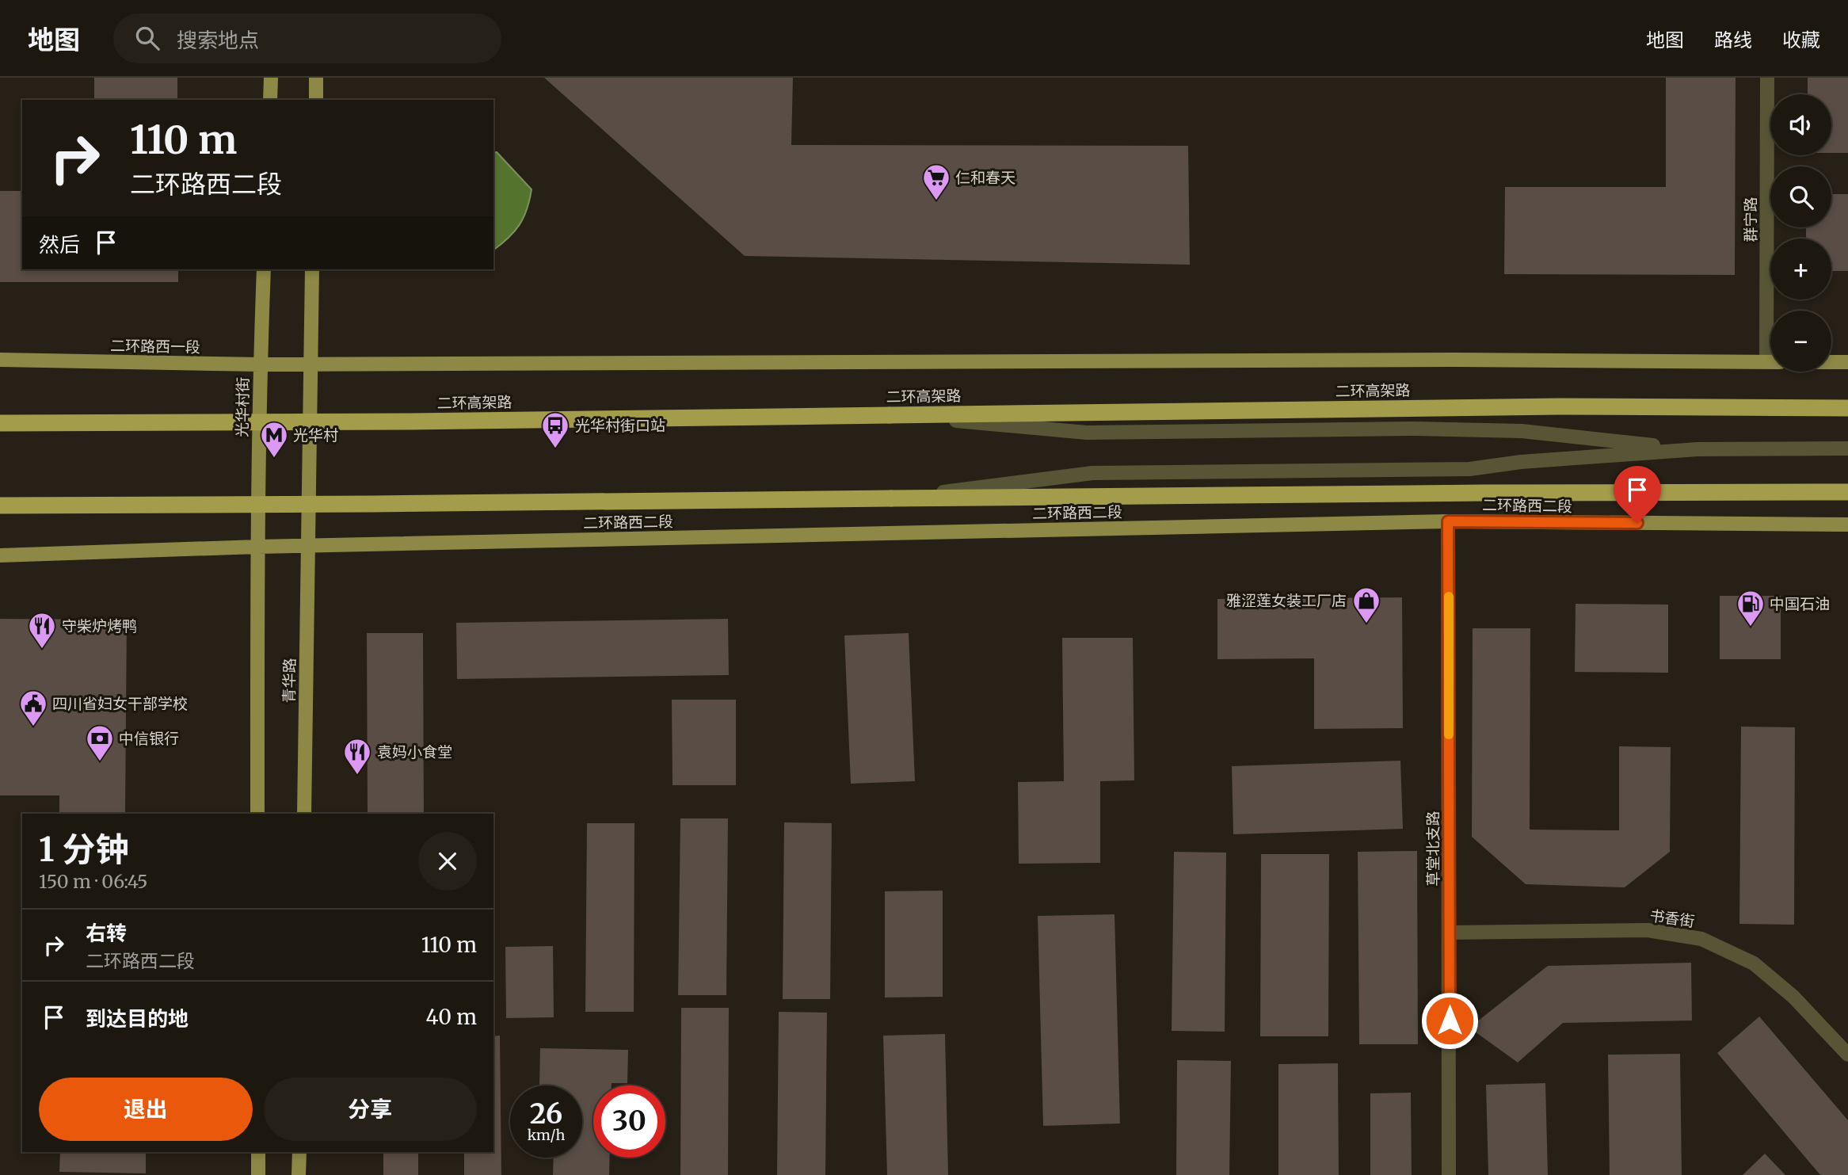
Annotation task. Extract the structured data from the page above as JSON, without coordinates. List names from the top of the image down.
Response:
{
  "streets": {
    "highway": ["二环高架路"],
    "main road": [
      "二环路西一段",
      "光华村街",
      "二环路西二段",
      "青华路"
    ],
    "street": ["群宁路", "草堂北支路", "书香街"]
  },
  "crossings": [
    ["二环路西一段", "光华村街"],
    ["光华村街", "青华路"],
    ["二环路西二段", "青华路"],
    ["二环路西二段", "草堂北支路"],
    ["草堂北支路", "书香街"]
  ],
  "places": {
    "supermarket": ["仁和春天"],
    "bus stop": ["光华村街口站"],
    "metro station": ["光华村"],
    "shop": ["雅涩莲女装工厂店"],
    "fuel station": ["中国石油"],
    "restaurant": ["守柴炉烤鸭", "袁妈小食堂"],
    "public building": ["四川省妇女干部学校"],
    "bank": ["中信银行"]
  },
  "page": {
    "header": "地图",
    "search": "搜索地点",
    "nav": ["地图", "路线", "收藏"],
    "map_buttons": ["+", "−"],
    "turn": ["110 m", "二环路西二段"],
    "then": "然后",
    "heading": ["1 分钟", "150 m · 06:45"],
    "list": [
      {
        "name": "右转",
        "note": "二环路西二段",
        "value": "110 m"
      },
      {
        "name": "到达目的地",
        "value": "40 m"
      }
    ],
    "buttons": ["退出", "分享"],
    "speed": "26 km/h",
    "limit": "30"
  }
}
